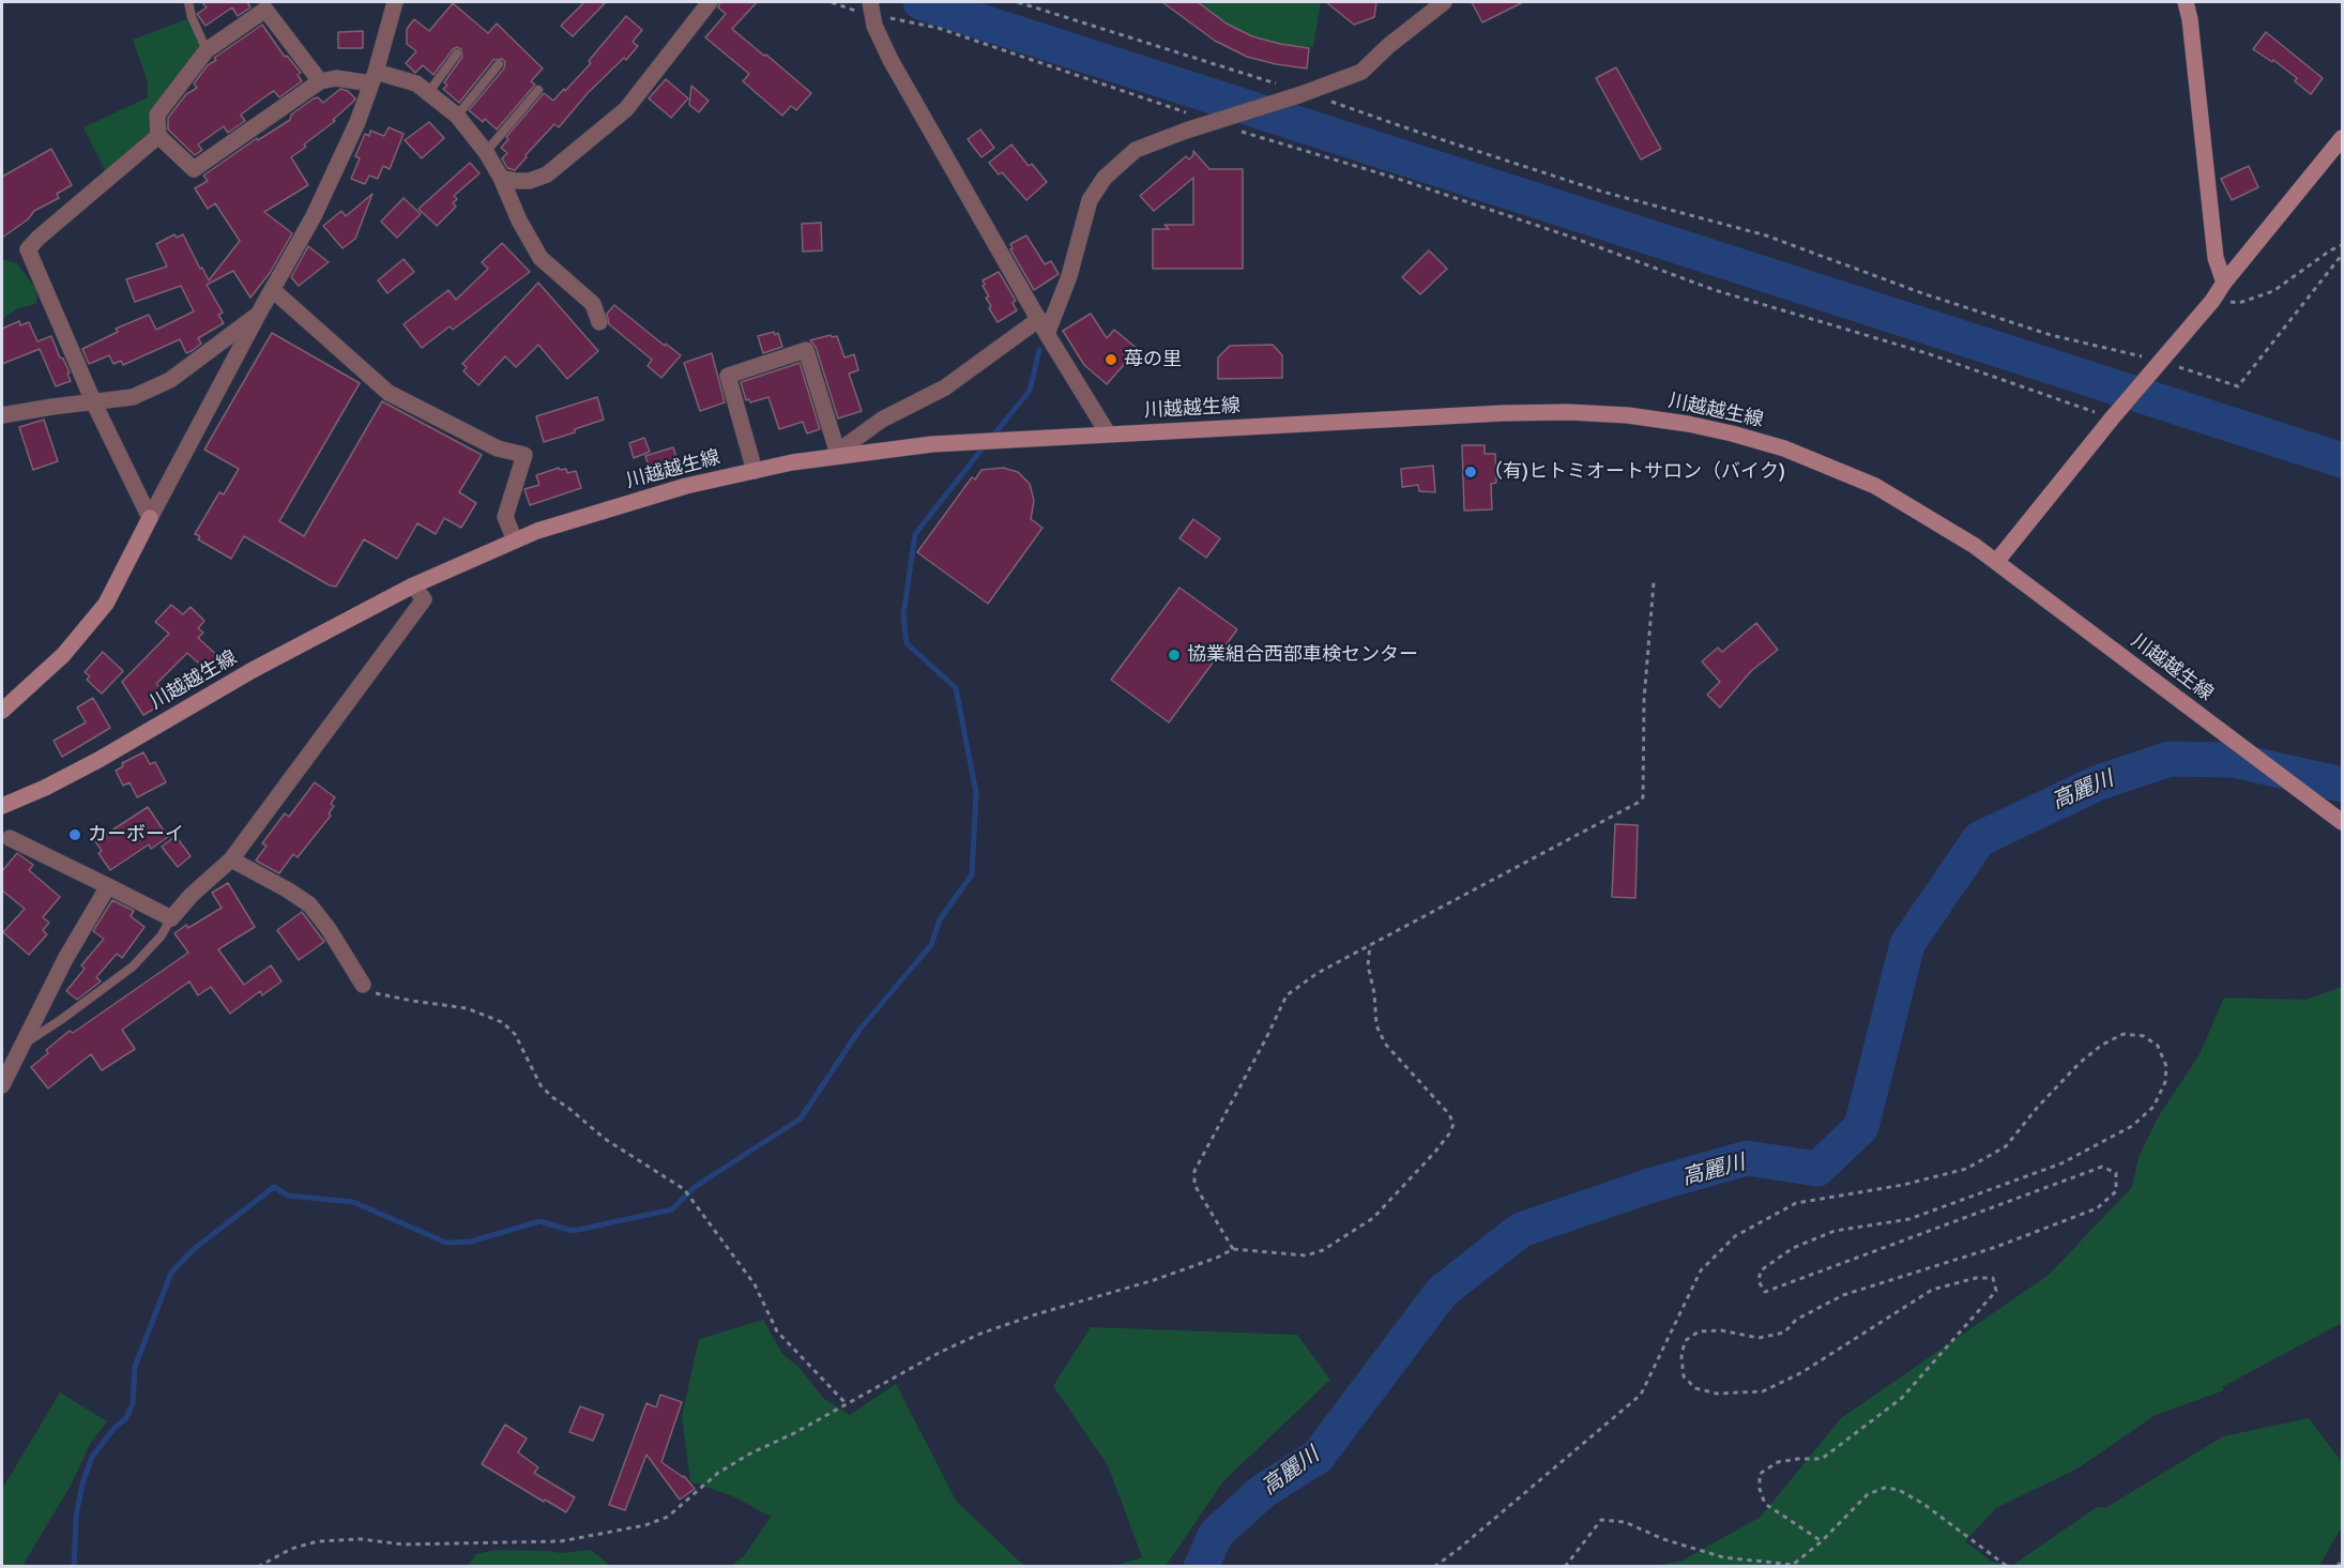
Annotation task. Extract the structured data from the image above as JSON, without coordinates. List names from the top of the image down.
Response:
{
  "streets": {
    "main road": ["川越越生線"]
  },
  "water": ["高麗川"],
  "places": [
    "苺の里",
    "（有)ヒトミオートサロン（バイク)",
    "協業組合西部車検センター",
    "カーボーイ"
  ]
}
